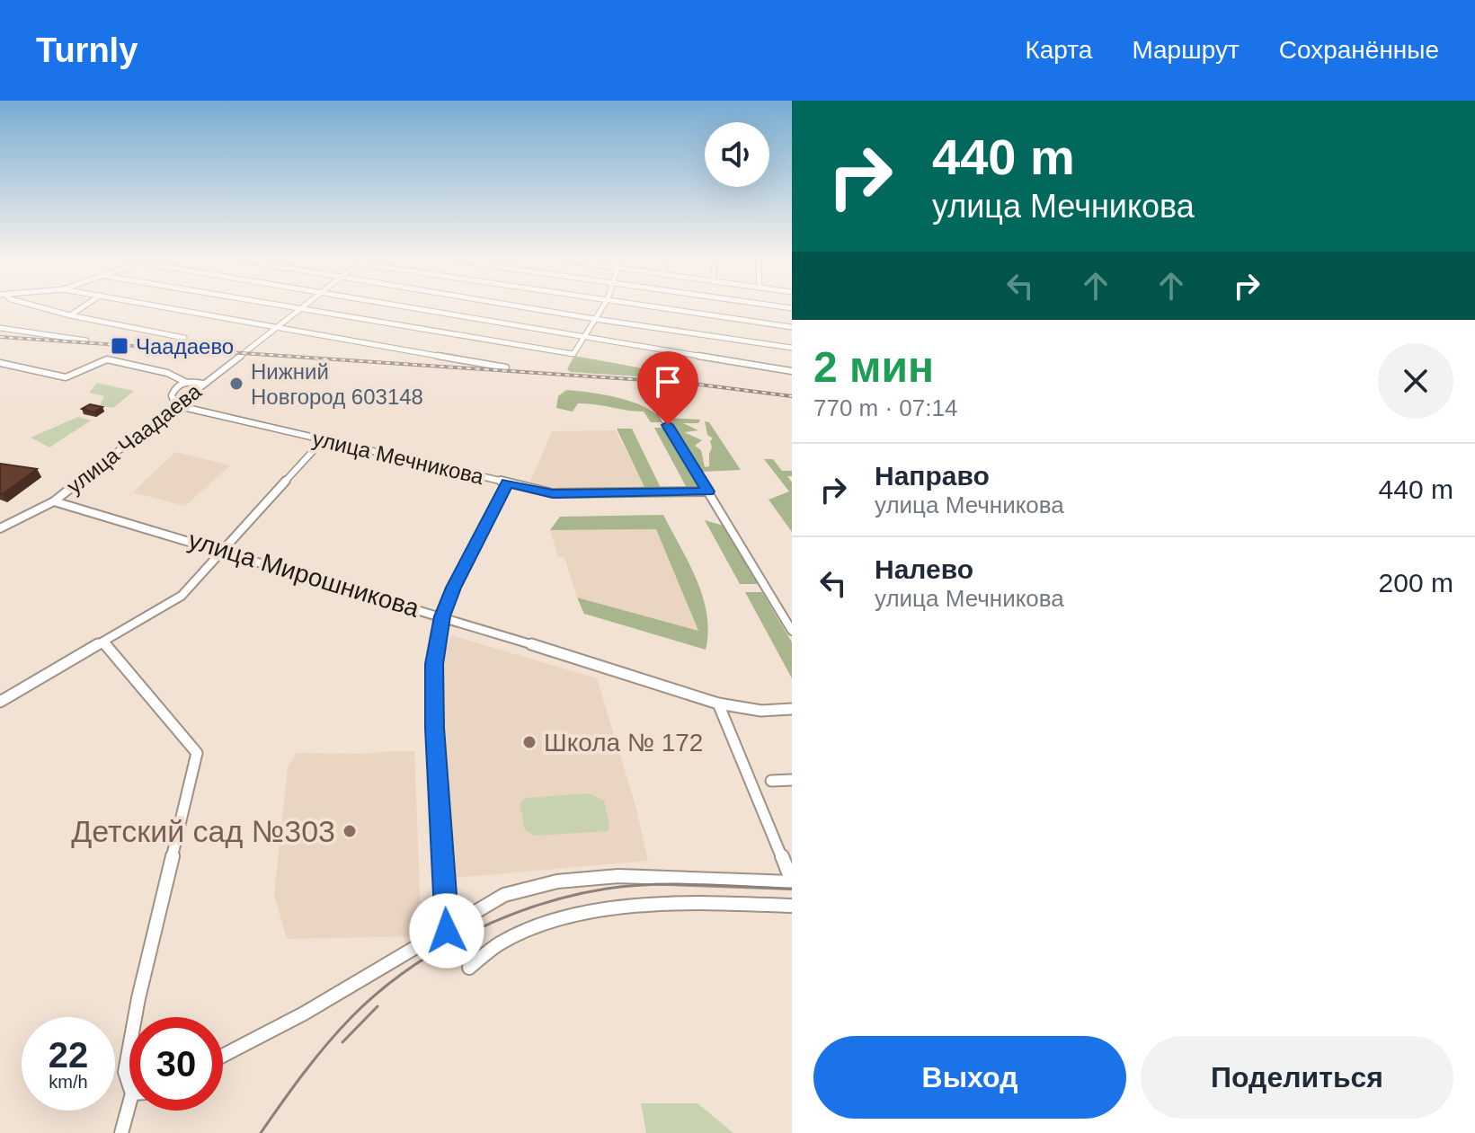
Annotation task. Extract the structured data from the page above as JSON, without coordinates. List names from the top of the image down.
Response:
{
  "streets": {
    "street": ["улица Чаадаева", "улица Мечникова", "улица Мирошникова"]
  },
  "crossings": [
    ["улица Чаадаева", "улица Мечникова"],
    ["улица Чаадаева", "улица Мирошникова"]
  ],
  "places": {
    "transit": ["Чаадаево"],
    "other": ["Нижний Новгород 603148", "Школа № 172", "Детский сад №303"]
  },
  "page": {
    "header": "Turnly",
    "nav": ["Карта", "Маршрут", "Сохранённые"],
    "turn": ["440 m", "улица Мечникова"],
    "heading": ["2 мин", "770 m · 07:14"],
    "list": [
      {
        "name": "Направо",
        "note": "улица Мечникова",
        "value": "440 m"
      },
      {
        "name": "Налево",
        "note": "улица Мечникова",
        "value": "200 m"
      }
    ],
    "speed": "22 km/h",
    "limit": "30",
    "buttons": ["Выход", "Поделиться"]
  }
}
